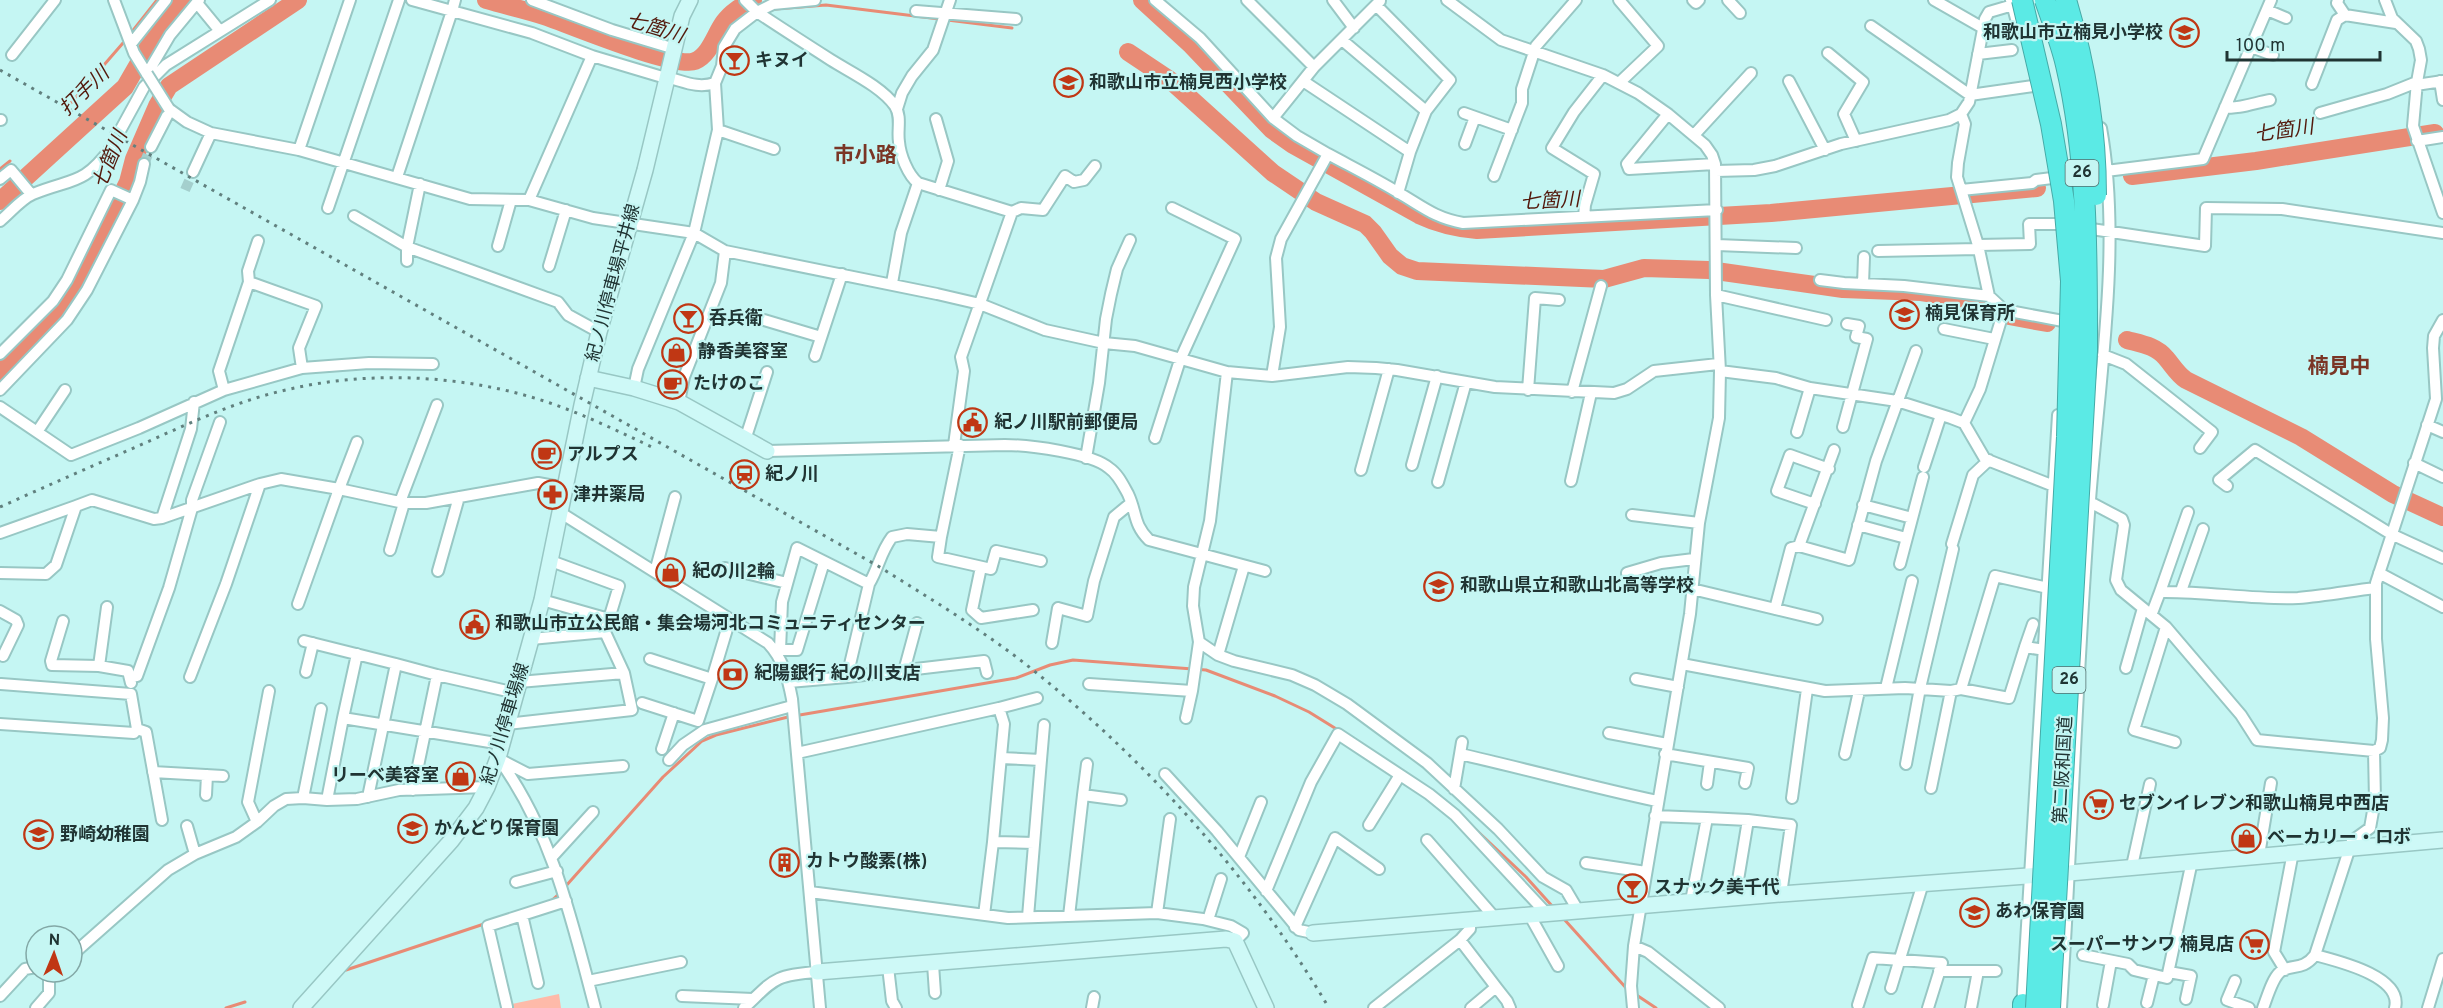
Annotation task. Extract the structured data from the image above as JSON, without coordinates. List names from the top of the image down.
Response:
{
  "streets": {
    "highway": ["26", "第二阪和国道"],
    "street": ["紀ノ川停車場平井線", "紀ノ川停車場線"]
  },
  "crossings": [
    ["26", "第二阪和国道"],
    ["紀ノ川停車場平井線", "紀ノ川停車場線"]
  ],
  "districts": ["市小路", "楠見中"],
  "water": ["七箇川", "打手川"],
  "places": {
    "school or university": [
      "和歌山市立楠見小学校",
      "和歌山市立楠見西小学校",
      "楠見保育所",
      "和歌山県立和歌山北高等学校",
      "かんどり保育園",
      "野崎幼稚園",
      "あわ保育園"
    ],
    "bar": ["キヌイ", "呑兵衛", "スナック美千代"],
    "shop": [
      "静香美容室",
      "紀の川2輪",
      "リーベ美容室",
      "ベーカリー・ロボ"
    ],
    "cafe": ["たけのこ", "アルプス"],
    "public building": ["紀ノ川駅前郵便局", "和歌山市立公民館・集会場河北コミュニティセンター"],
    "station": ["紀ノ川"],
    "pharmacy": ["津井薬局"],
    "bank": ["紀陽銀行 紀の川支店"],
    "supermarket": ["セブンイレブン和歌山楠見中西店", "スーパーサンワ 楠見店"],
    "building": ["カトウ酸素(株)"]
  },
  "scale_bar": "100 m",
  "north": "top"
}
